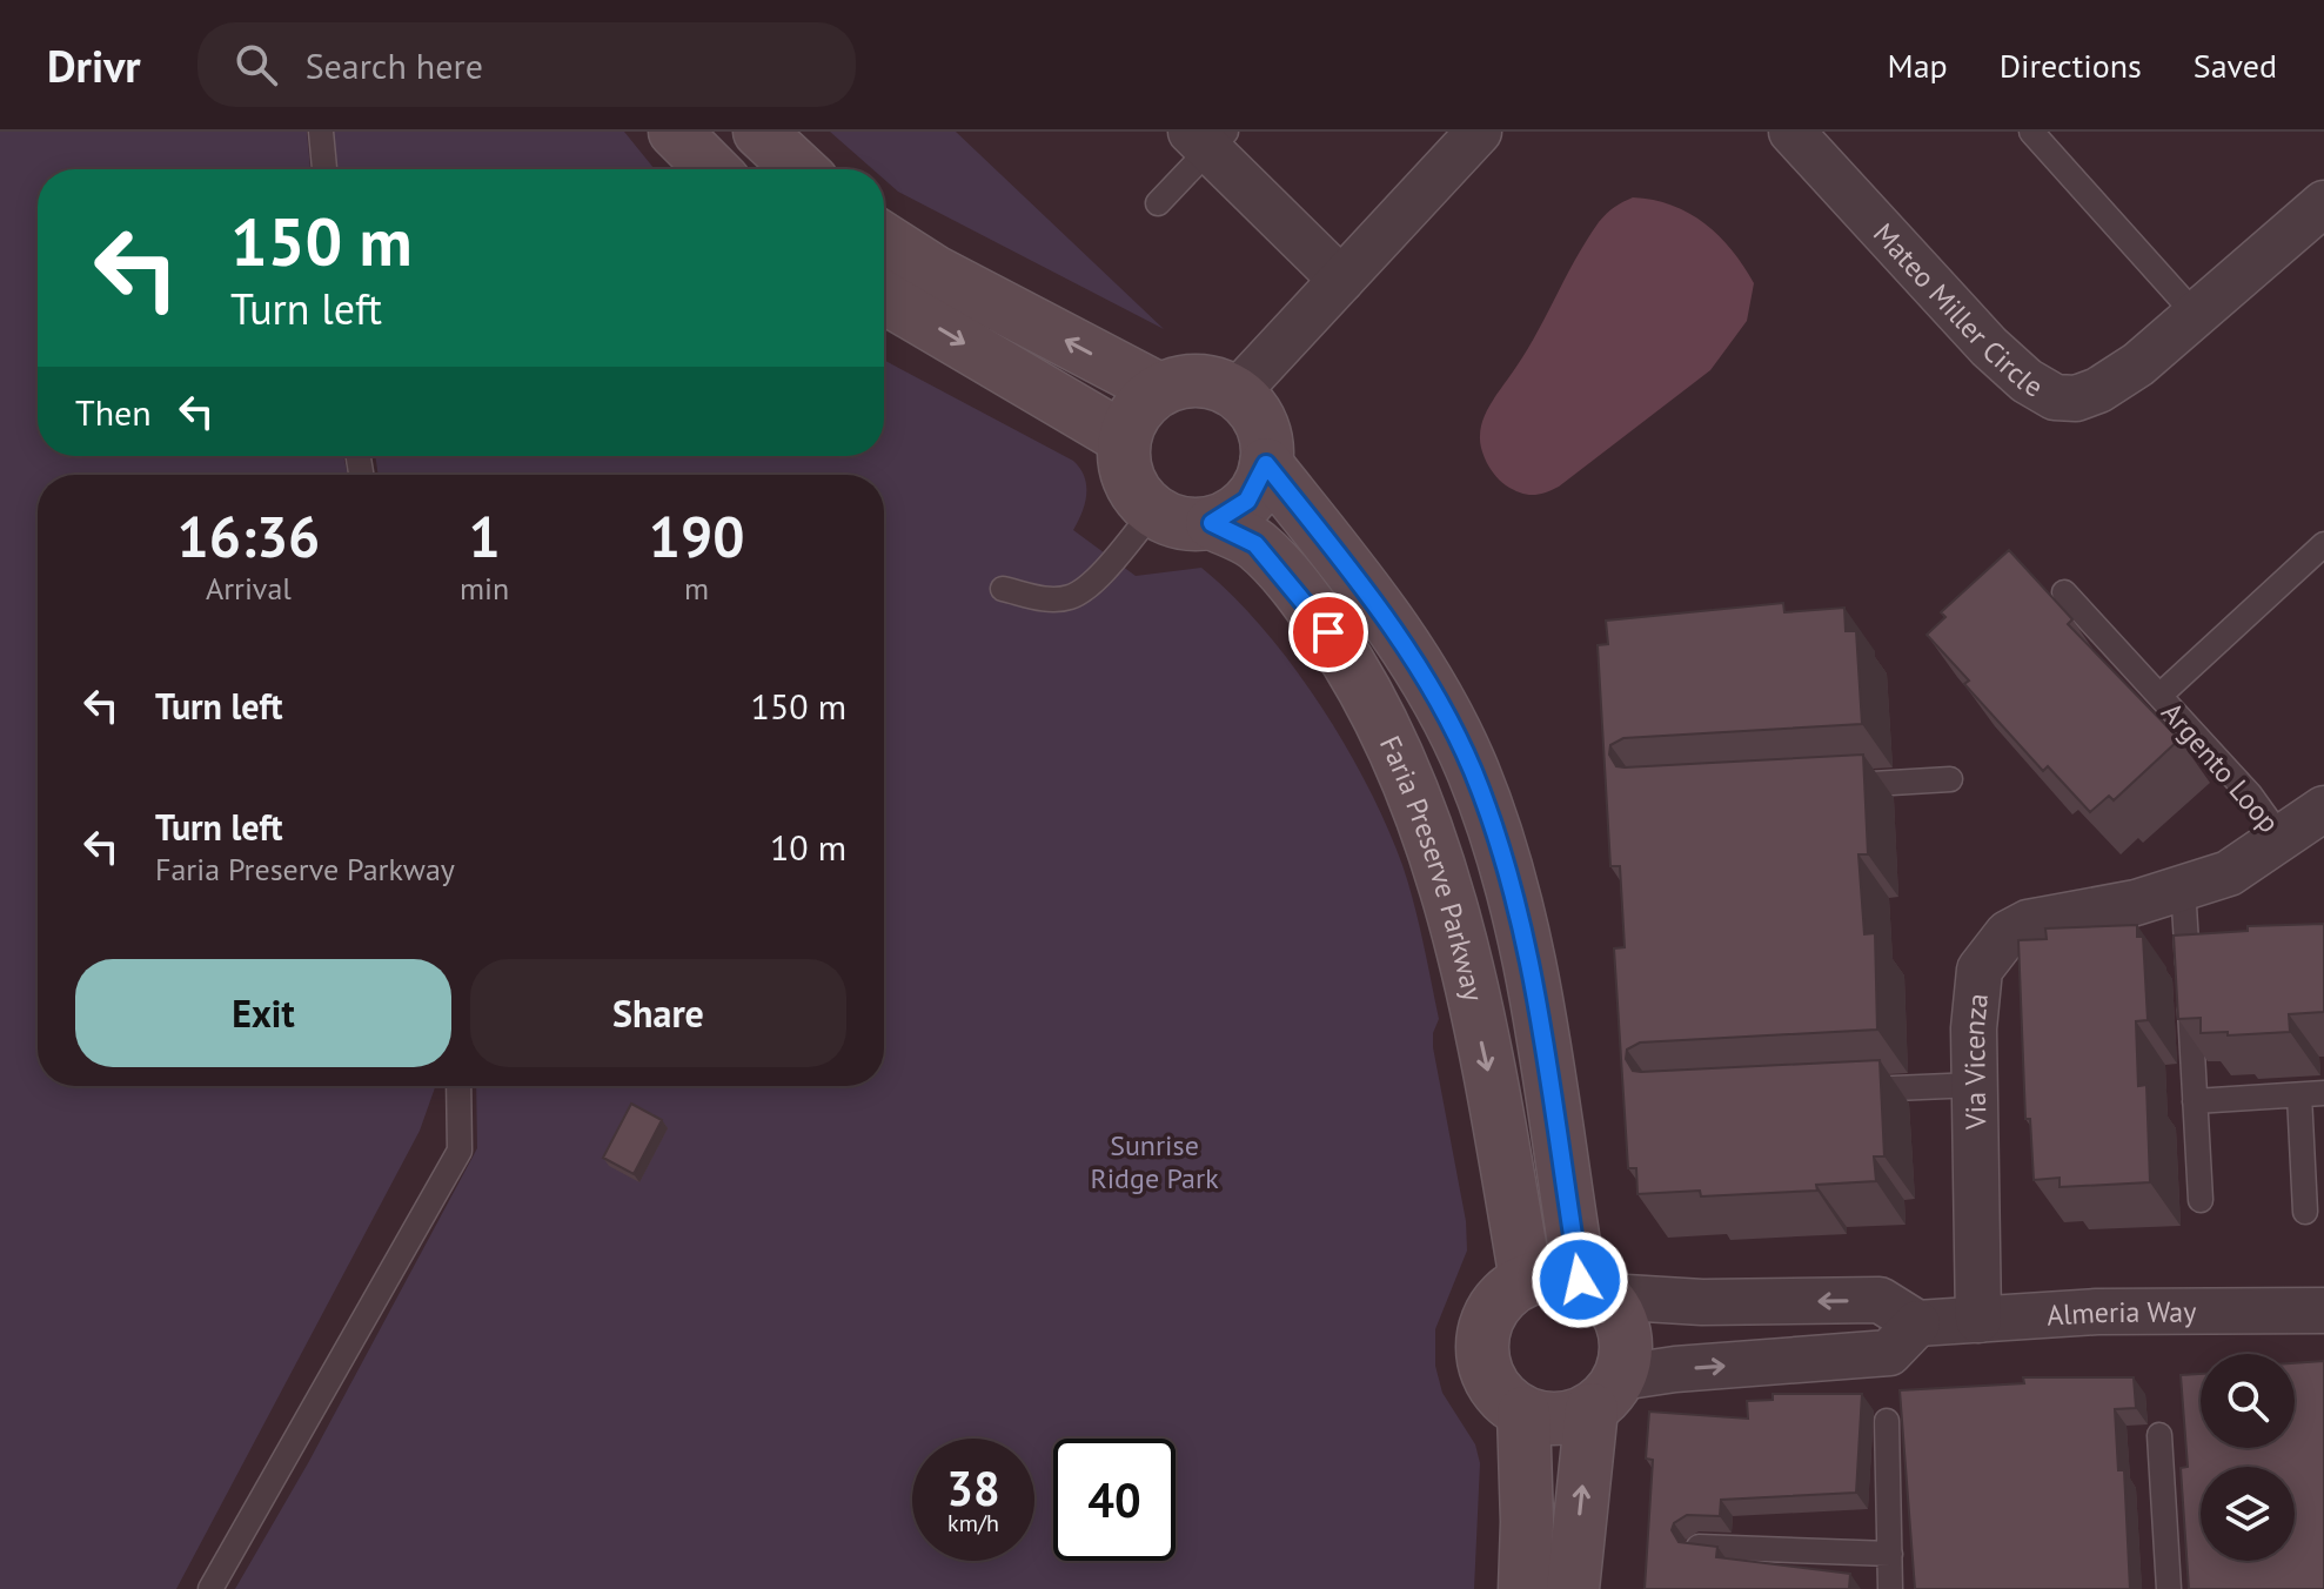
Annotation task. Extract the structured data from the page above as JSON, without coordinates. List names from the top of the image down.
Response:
{
  "streets": {
    "street": [
      "Mateo Miller Circle",
      "Faria Preserve Parkway",
      "Via Vicenza",
      "Almeria Way"
    ],
    "lane": ["Argento Loop"]
  },
  "crossings": [
    ["Argento Loop", "Via Vicenza"],
    ["Via Vicenza", "Almeria Way"]
  ],
  "parks": ["Sunrise Ridge Park"],
  "page": {
    "header": "Drivr",
    "search": "Search here",
    "nav": ["Map", "Directions", "Saved"],
    "turn": ["150 m", "Turn left"],
    "then": "Then",
    "eta": [
      "16:36",
      "Arrival",
      "1",
      "min",
      "190",
      "m"
    ],
    "list": [
      {
        "name": "Turn left",
        "value": "150 m"
      },
      {
        "name": "Turn left",
        "note": "Faria Preserve Parkway",
        "value": "10 m"
      }
    ],
    "buttons": ["Exit", "Share"],
    "speed": "38 km/h",
    "limit": "40"
  }
}
